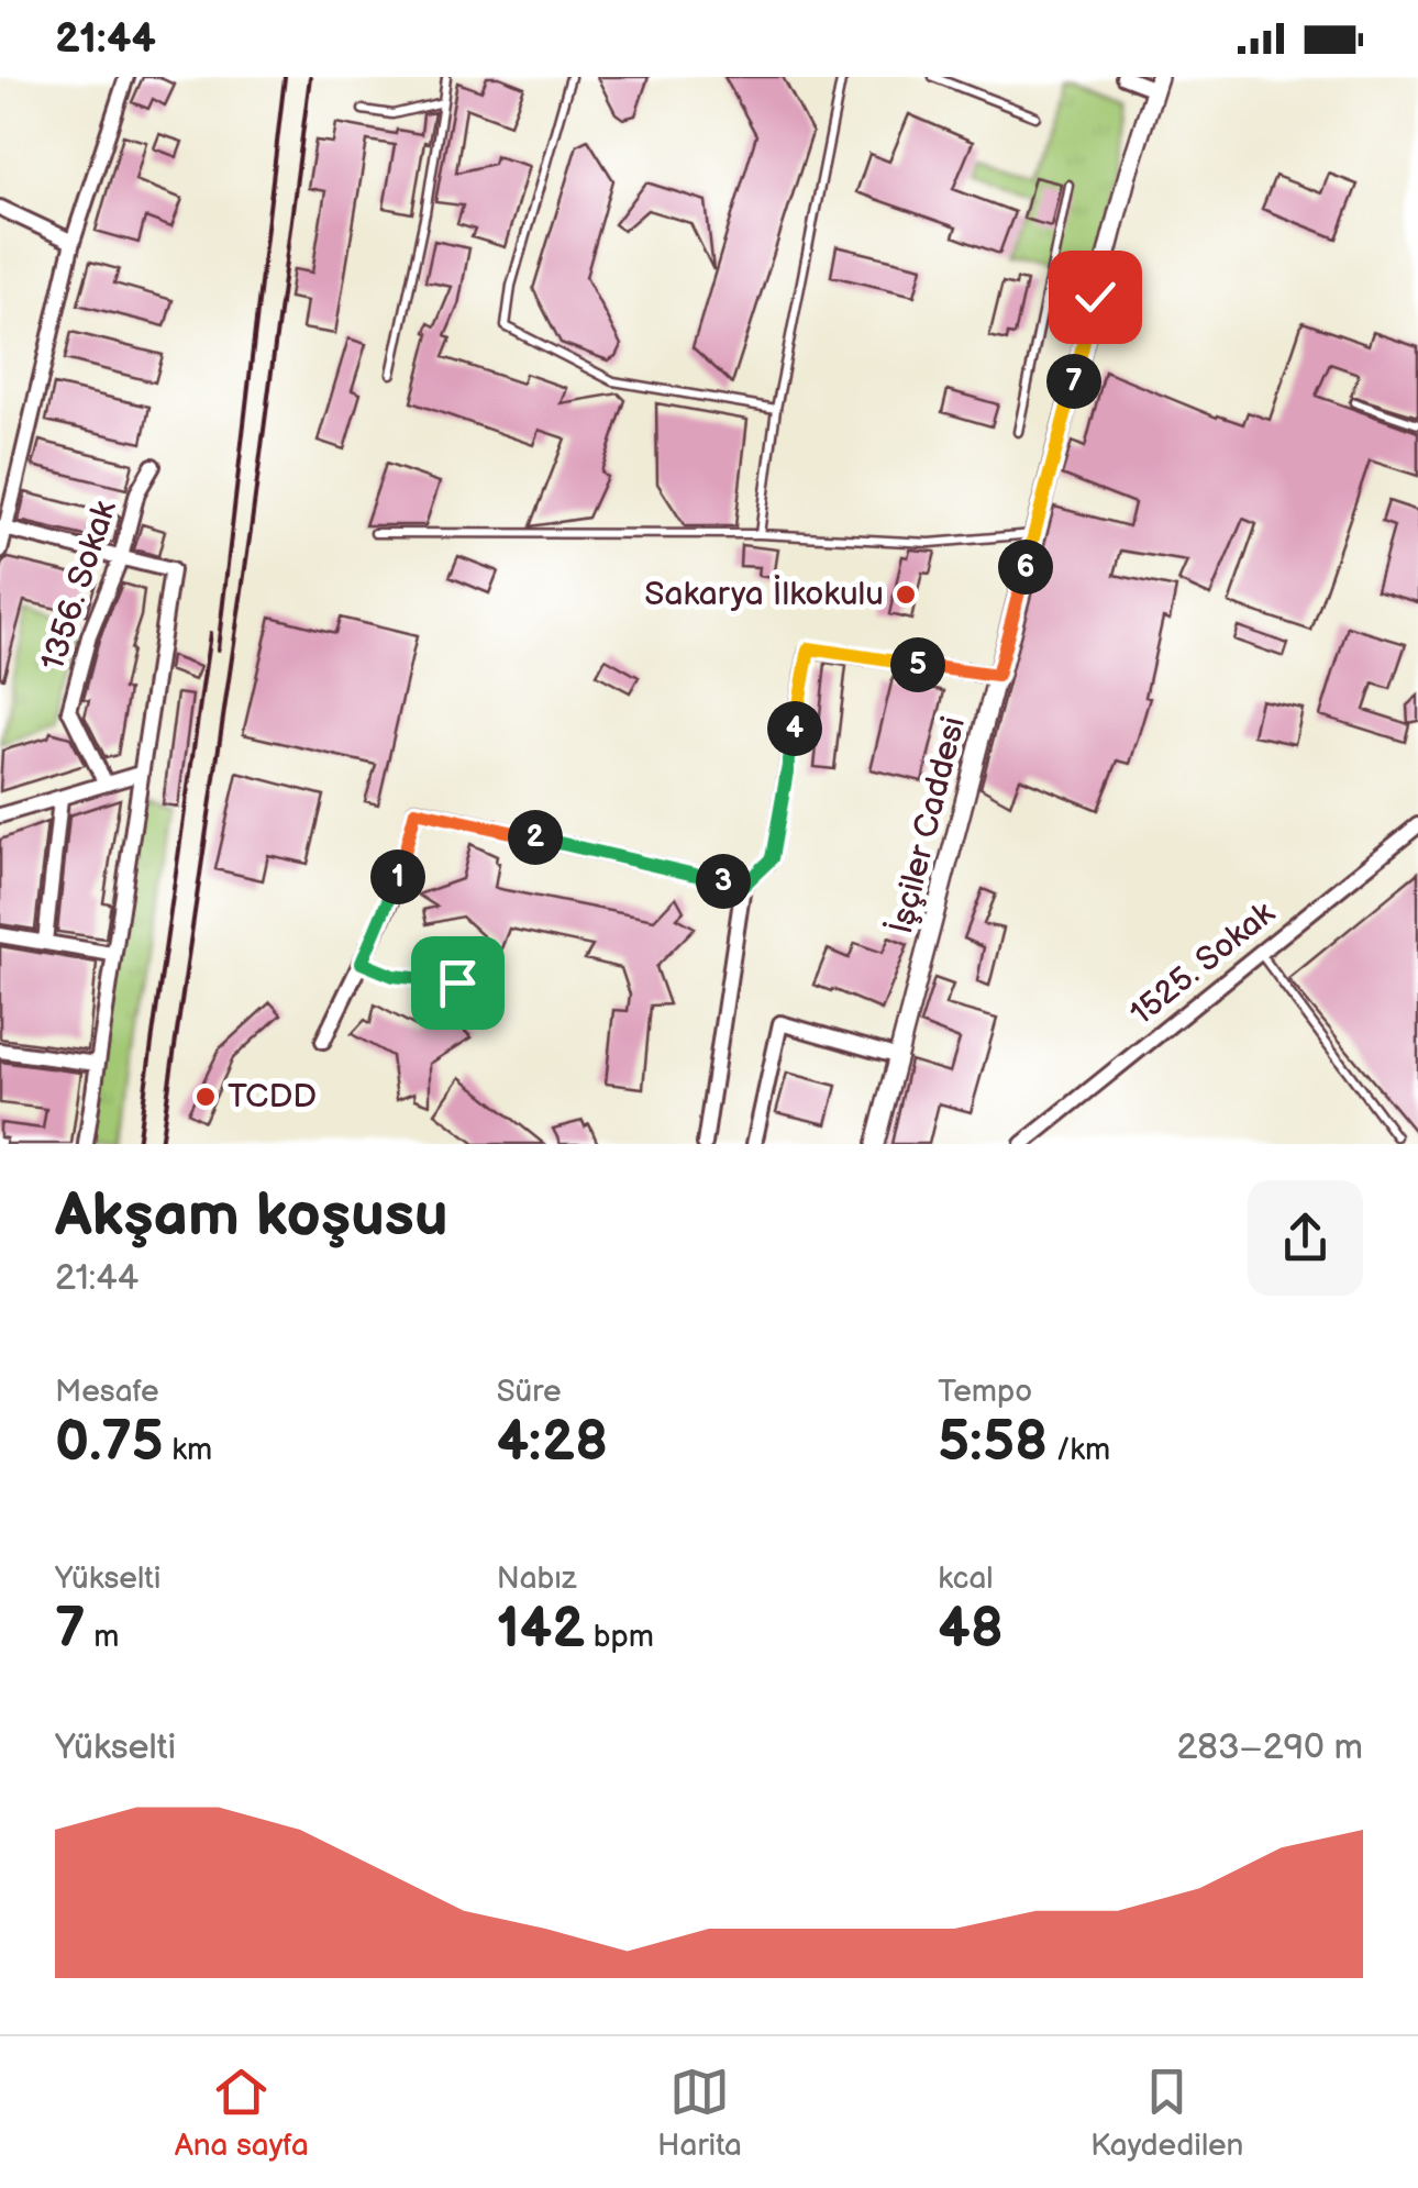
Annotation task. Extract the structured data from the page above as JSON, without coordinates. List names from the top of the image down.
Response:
{
  "streets": {
    "street": ["1356. Sokak", "İşçiler Caddesi", "1525. Sokak"]
  },
  "places": ["Sakarya İlkokulu", "TCDD"],
  "page": {
    "status": "21:44",
    "pins": [
      "7",
      "6",
      "5",
      "4",
      "2",
      "1",
      "3"
    ],
    "heading": ["Akşam koşusu", "21:44"],
    "stats": [
      ["Mesafe", "0.75 km"],
      ["Süre", "4:28"],
      ["Tempo", "5:58 /km"],
      ["Yükselti", "7 m"],
      ["Nabız", "142 bpm"],
      ["kcal", "48"]
    ],
    "chart": ["Yükselti", "283–290 m"],
    "tabs": ["Ana sayfa", "Harita", "Kaydedilen"]
  }
}
